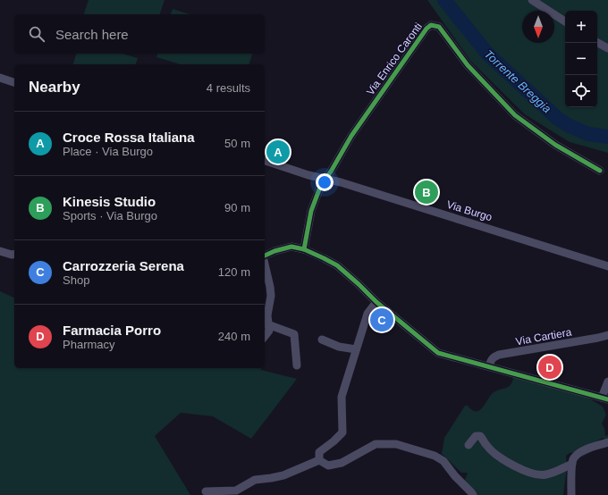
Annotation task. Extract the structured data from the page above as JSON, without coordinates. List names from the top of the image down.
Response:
{
  "streets": {
    "street": ["Via Enrico Caronti", "Via Burgo", "Via Cartiera"]
  },
  "crossings": [
    ["Via Enrico Caronti", "Via Burgo"]
  ],
  "water": ["Torrente Breggia"],
  "north": "bottom",
  "page": {
    "map_buttons": ["+", "−"],
    "search": "Search here",
    "heading": ["Nearby", "4 results"],
    "list": [
      {
        "mark": "A",
        "name": "Croce Rossa Italiana",
        "note": "Place · Via Burgo",
        "value": "50 m"
      },
      {
        "mark": "B",
        "name": "Kinesis Studio",
        "note": "Sports · Via Burgo",
        "value": "90 m"
      },
      {
        "mark": "C",
        "name": "Carrozzeria Serena",
        "note": "Shop",
        "value": "120 m"
      },
      {
        "mark": "D",
        "name": "Farmacia Porro",
        "note": "Pharmacy",
        "value": "240 m"
      }
    ],
    "pins": [
      "A",
      "B",
      "C",
      "D"
    ]
  }
}
